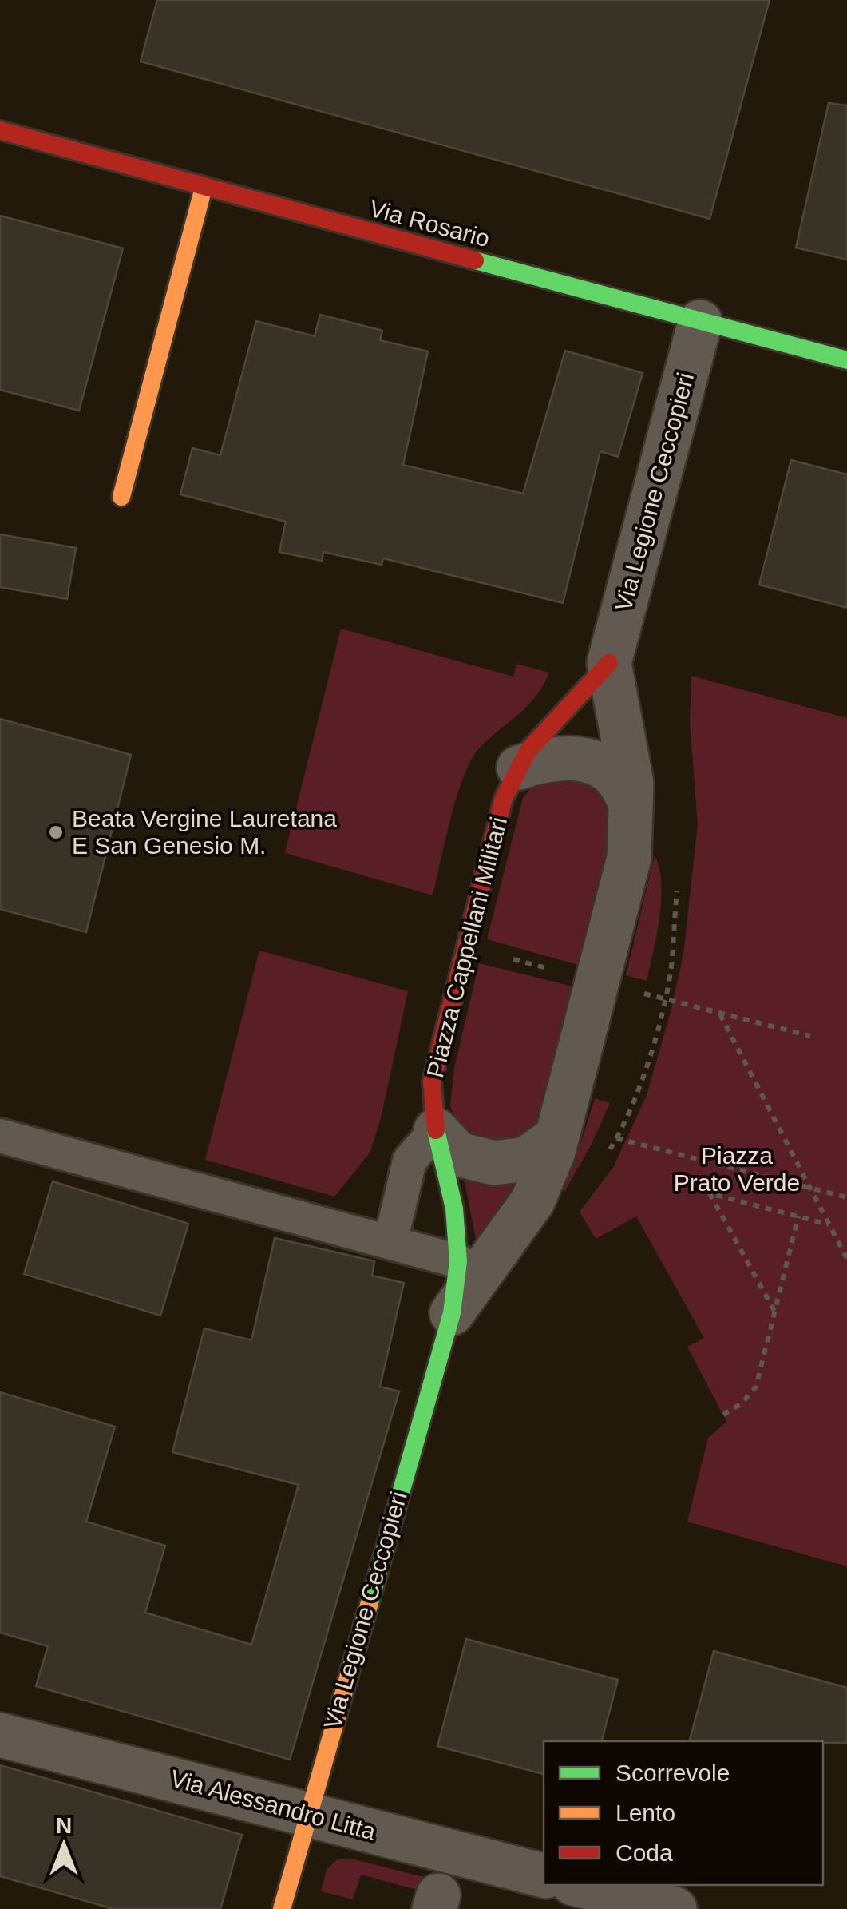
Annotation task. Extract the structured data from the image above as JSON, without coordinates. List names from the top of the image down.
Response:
{
  "streets": {
    "street": [
      "Via Rosario",
      "Via Legione Ceccopieri",
      "Piazza Cappellani Militari",
      "Via Alessandro Litta"
    ]
  },
  "crossings": [
    ["Via Rosario", "Via Legione Ceccopieri"],
    ["Via Legione Ceccopieri", "Piazza Cappellani Militari"],
    ["Via Legione Ceccopieri", "Via Alessandro Litta"]
  ],
  "parks": ["Piazza Prato Verde"],
  "places": ["Beata Vergine Lauretana E San Genesio M."],
  "legend": ["Scorrevole", "Lento", "Coda"],
  "north": "top"
}
